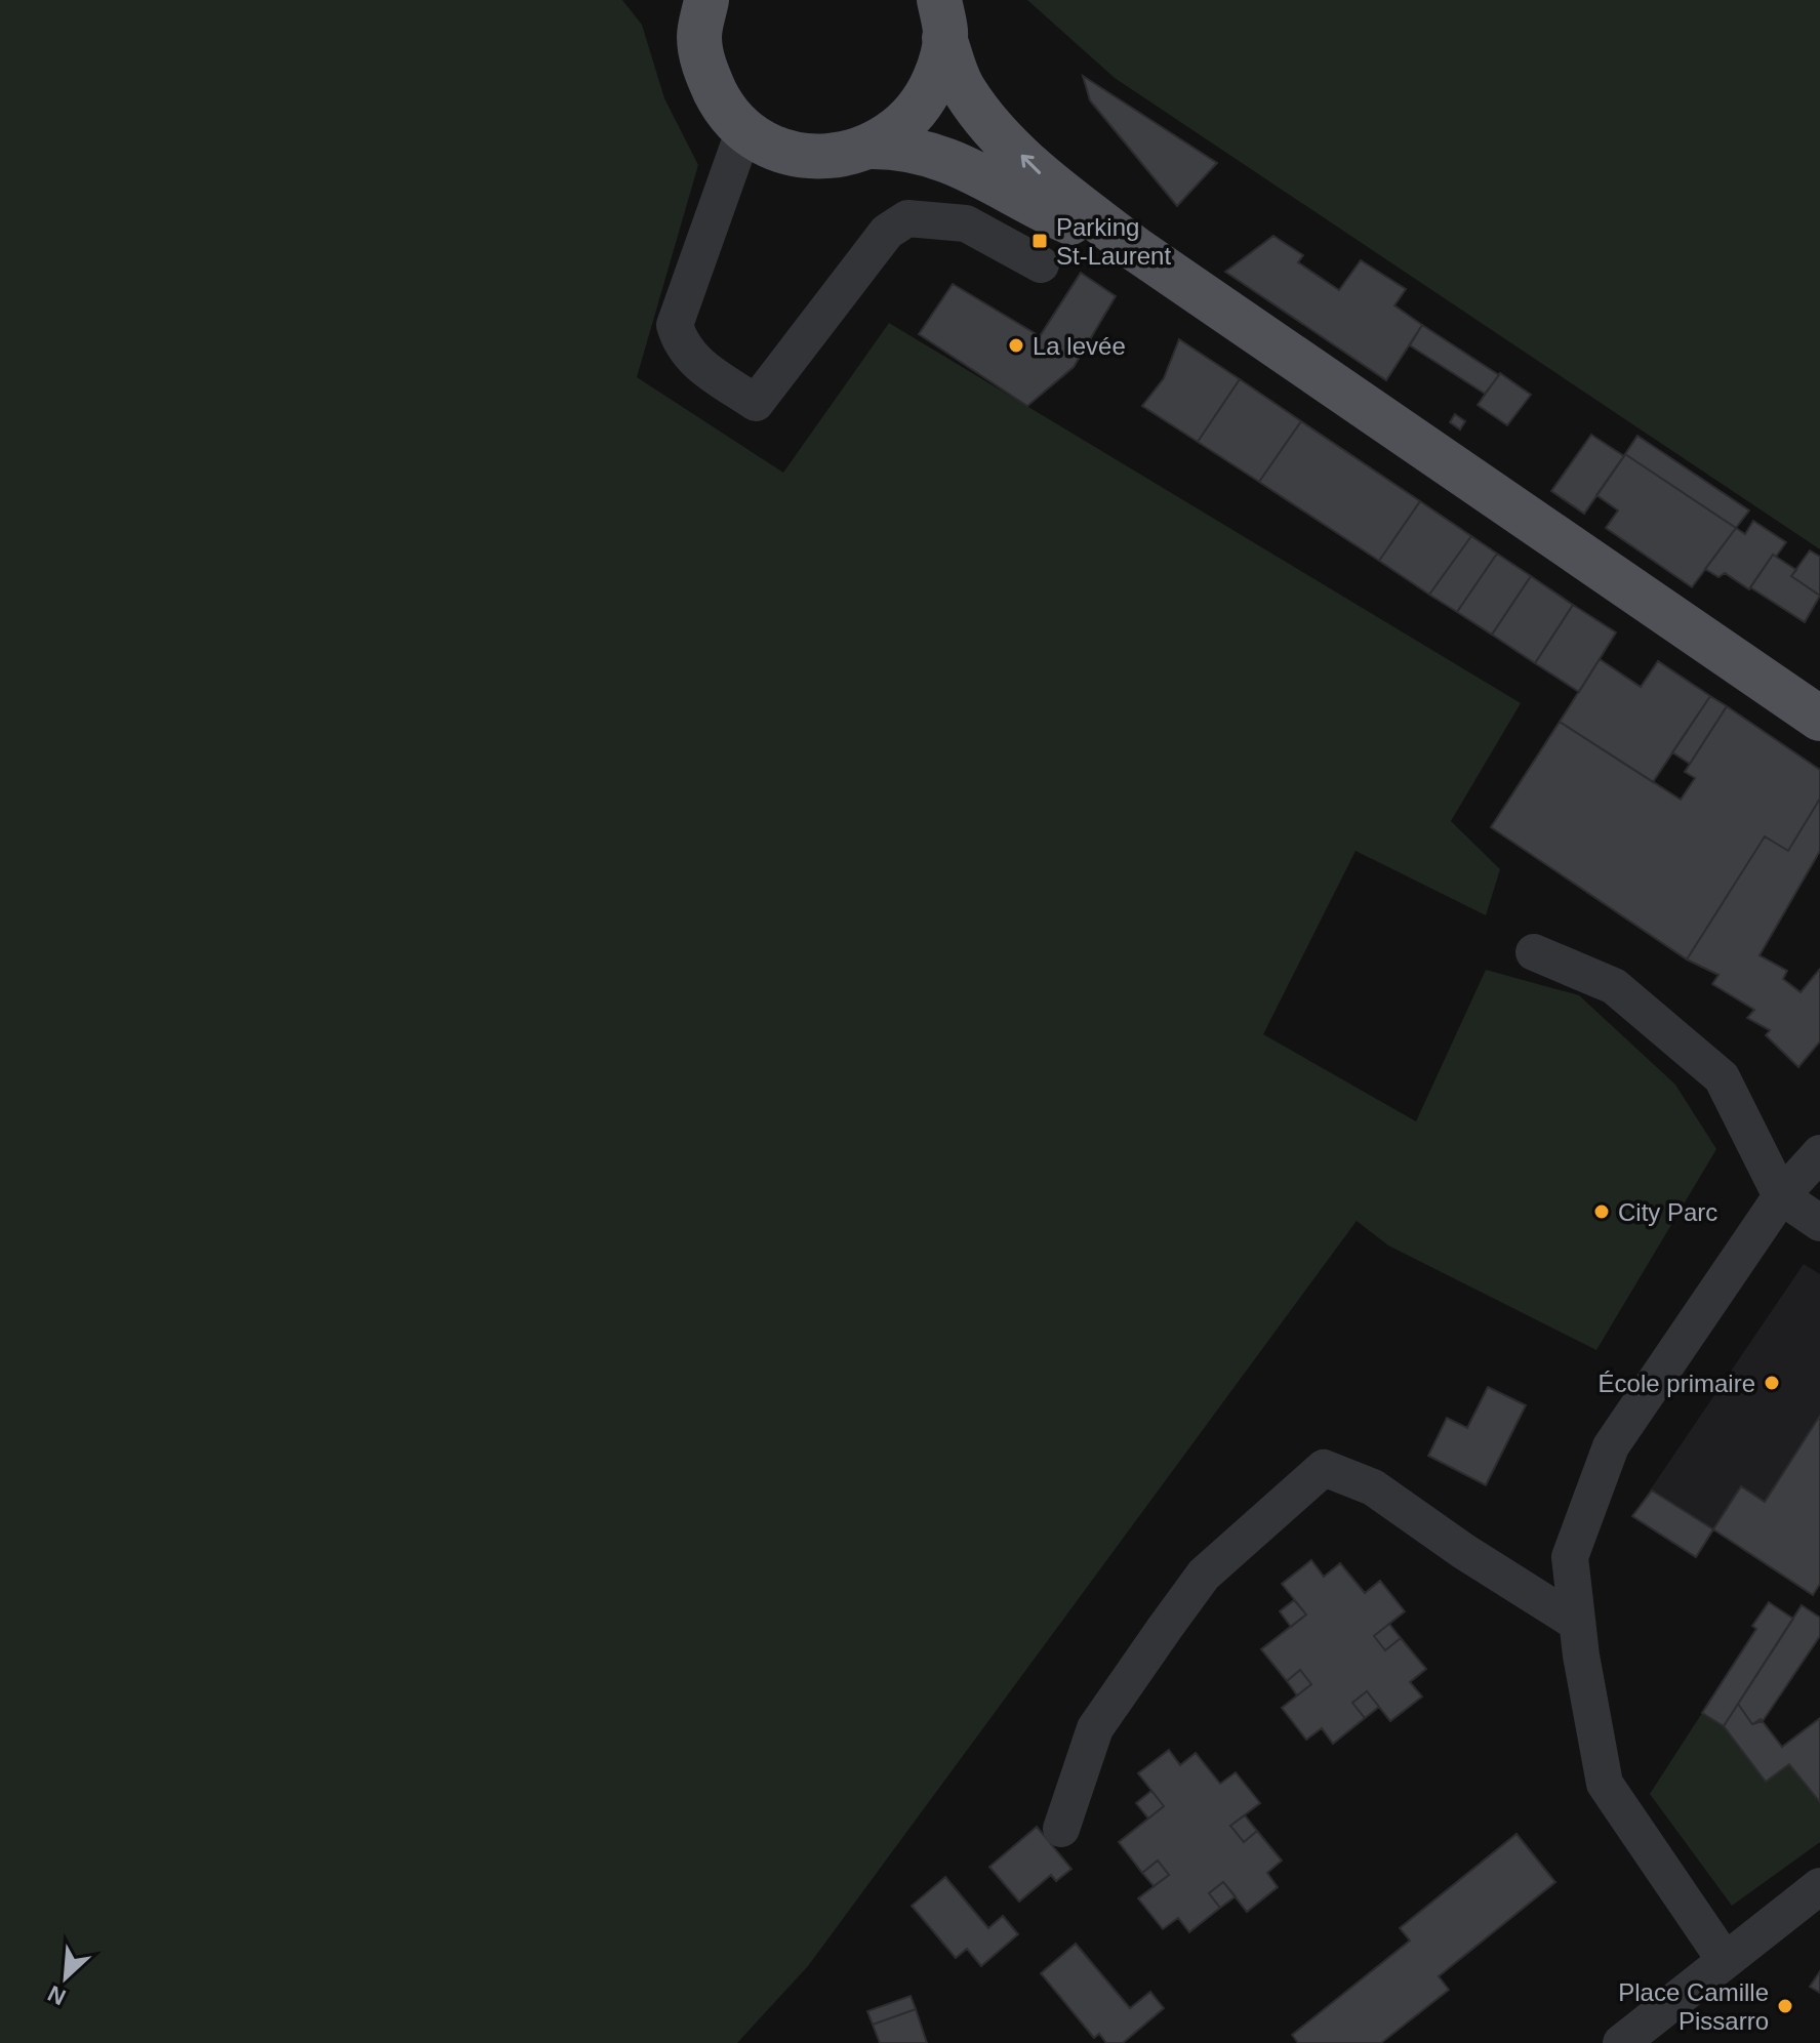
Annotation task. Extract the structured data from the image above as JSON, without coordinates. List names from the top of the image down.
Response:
{
  "places": {
    "transit": ["Parking St-Laurent"],
    "other": [
      "La levée",
      "City Parc",
      "École primaire",
      "Place Camille Pissarro"
    ]
  },
  "north": "bottom left"
}
